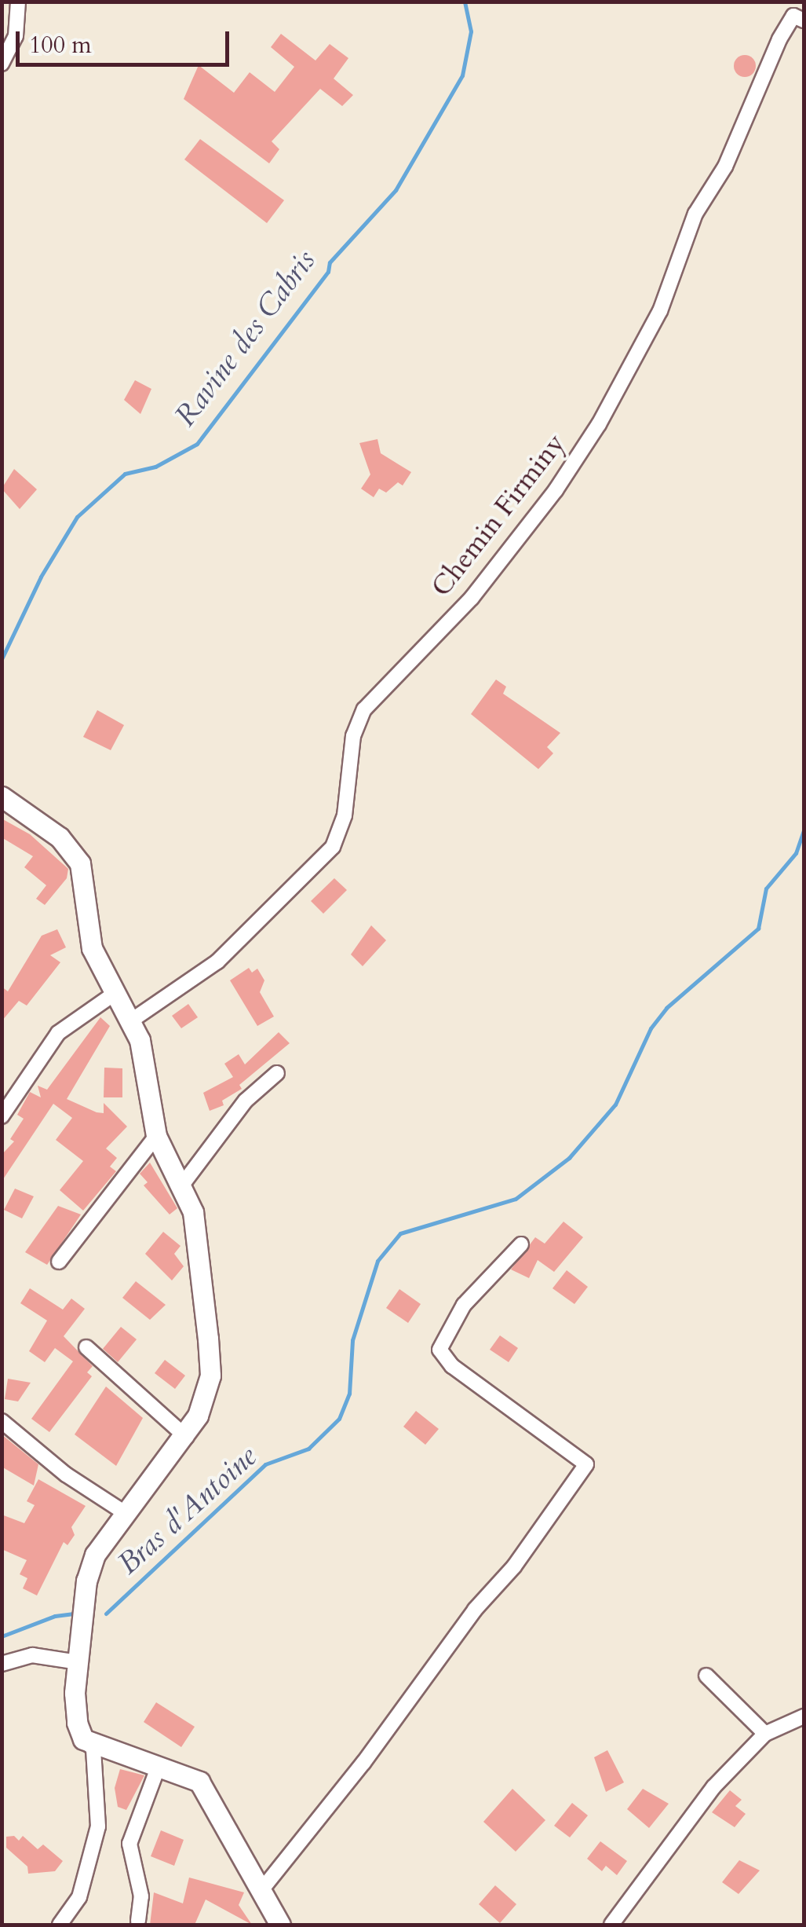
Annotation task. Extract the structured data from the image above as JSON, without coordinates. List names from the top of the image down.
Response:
{
  "streets": {
    "street": ["Chemin Firminy"]
  },
  "water": ["Ravine des Cabris", "Bras d'Antoine"],
  "scale_bar": "100 m"
}
